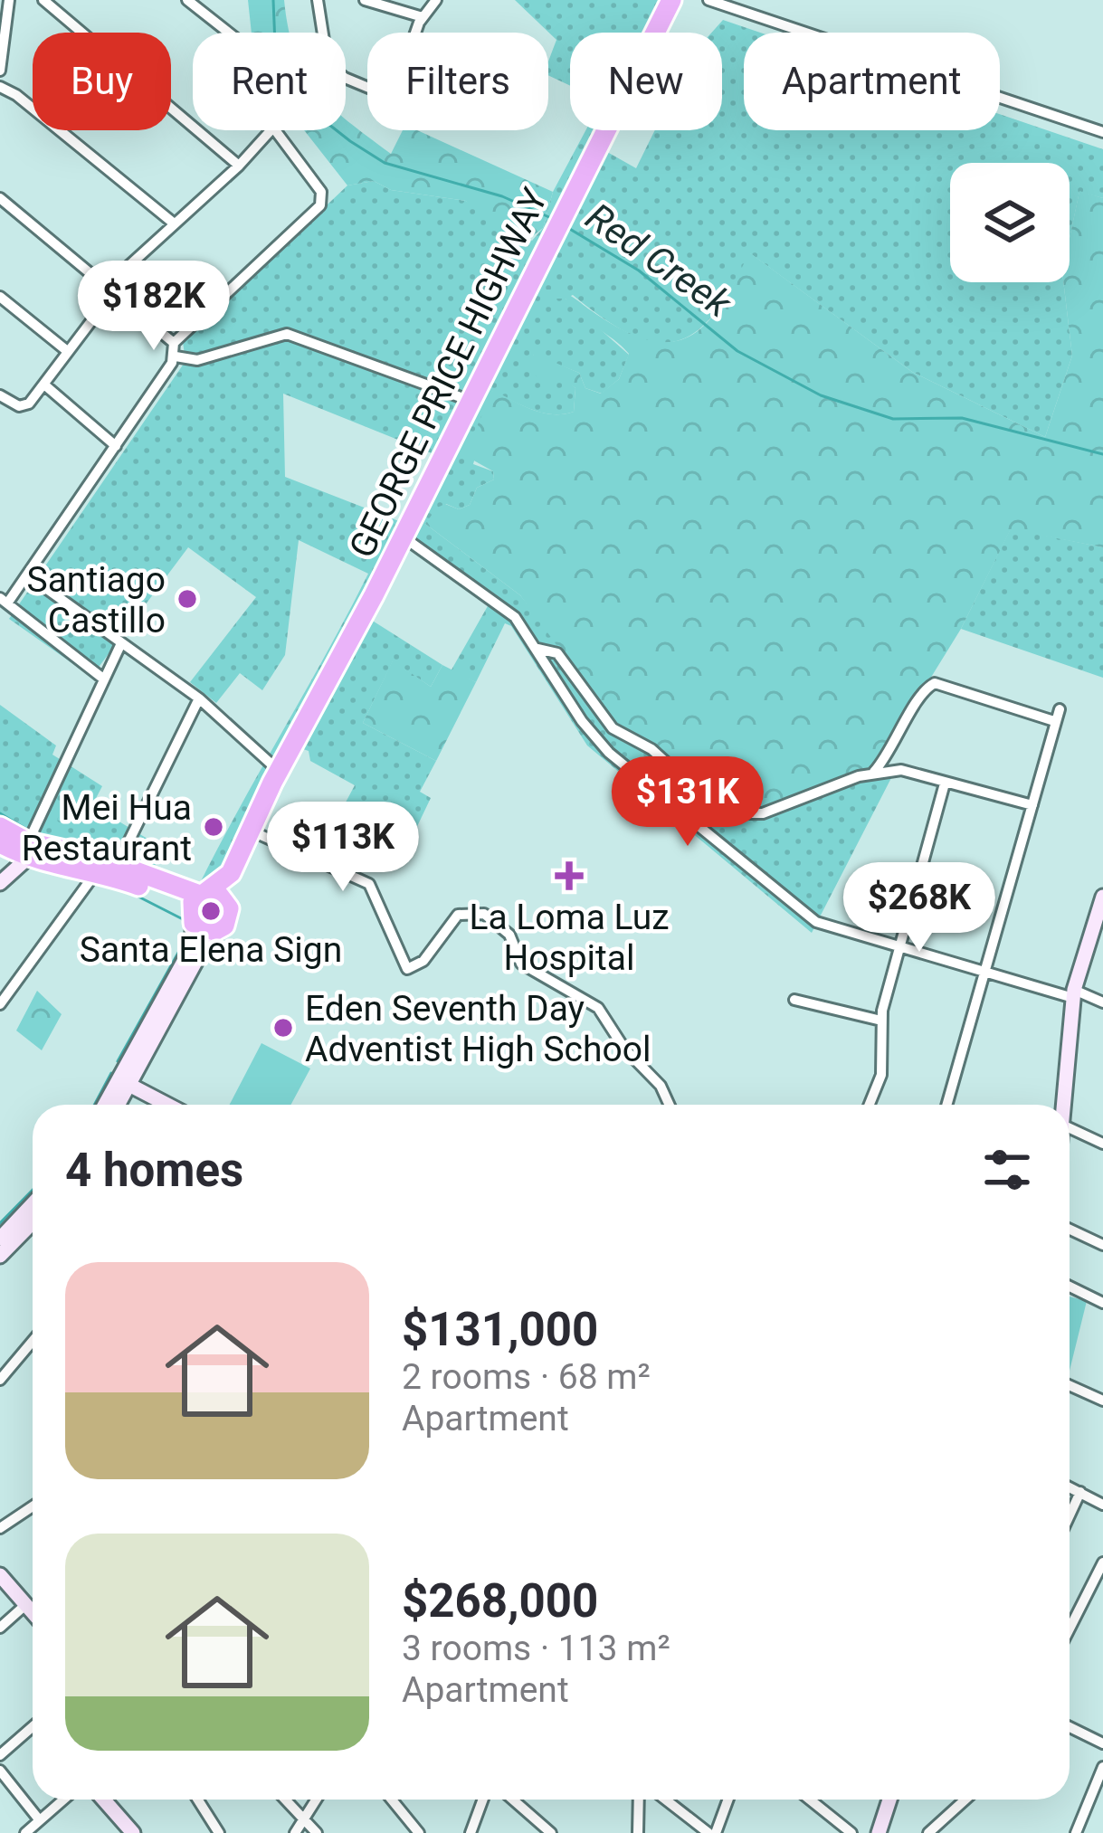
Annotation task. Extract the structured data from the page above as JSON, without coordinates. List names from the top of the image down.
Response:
{
  "streets": {
    "highway": ["GEORGE PRICE HIGHWAY"]
  },
  "water": ["Red Creek"],
  "places": {
    "other": [
      "Santiago Castillo",
      "Mei Hua Restaurant",
      "Santa Elena Sign",
      "Eden Seventh Day Adventist High School"
    ],
    "health": ["La Loma Luz Hospital"]
  },
  "page": {
    "chip": [
      "Buy",
      "Rent",
      "Filters",
      "New",
      "Apartment"
    ],
    "price": [
      "$182K",
      "$131K",
      "$113K",
      "$268K"
    ],
    "heading": "4 homes",
    "list": [
      {
        "name": "$131,000",
        "note": "2 rooms · 68 m² · Apartment"
      },
      {
        "name": "$268,000",
        "note": "3 rooms · 113 m² · Apartment"
      }
    ]
  }
}
